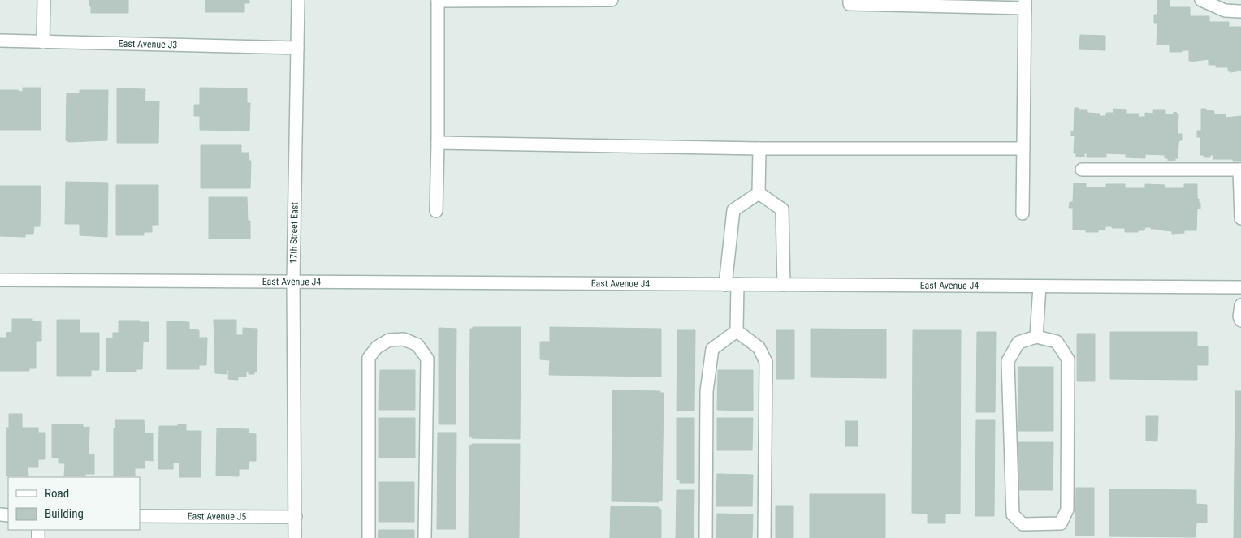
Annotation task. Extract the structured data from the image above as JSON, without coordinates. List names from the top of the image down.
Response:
{
  "streets": {
    "street": [
      "East Avenue J3",
      "17th Street East",
      "East Avenue J4",
      "East Avenue J5"
    ]
  },
  "crossings": [
    ["East Avenue J3", "17th Street East"],
    ["17th Street East", "East Avenue J4"],
    ["17th Street East", "East Avenue J5"]
  ],
  "legend": ["Road", "Building"]
}
